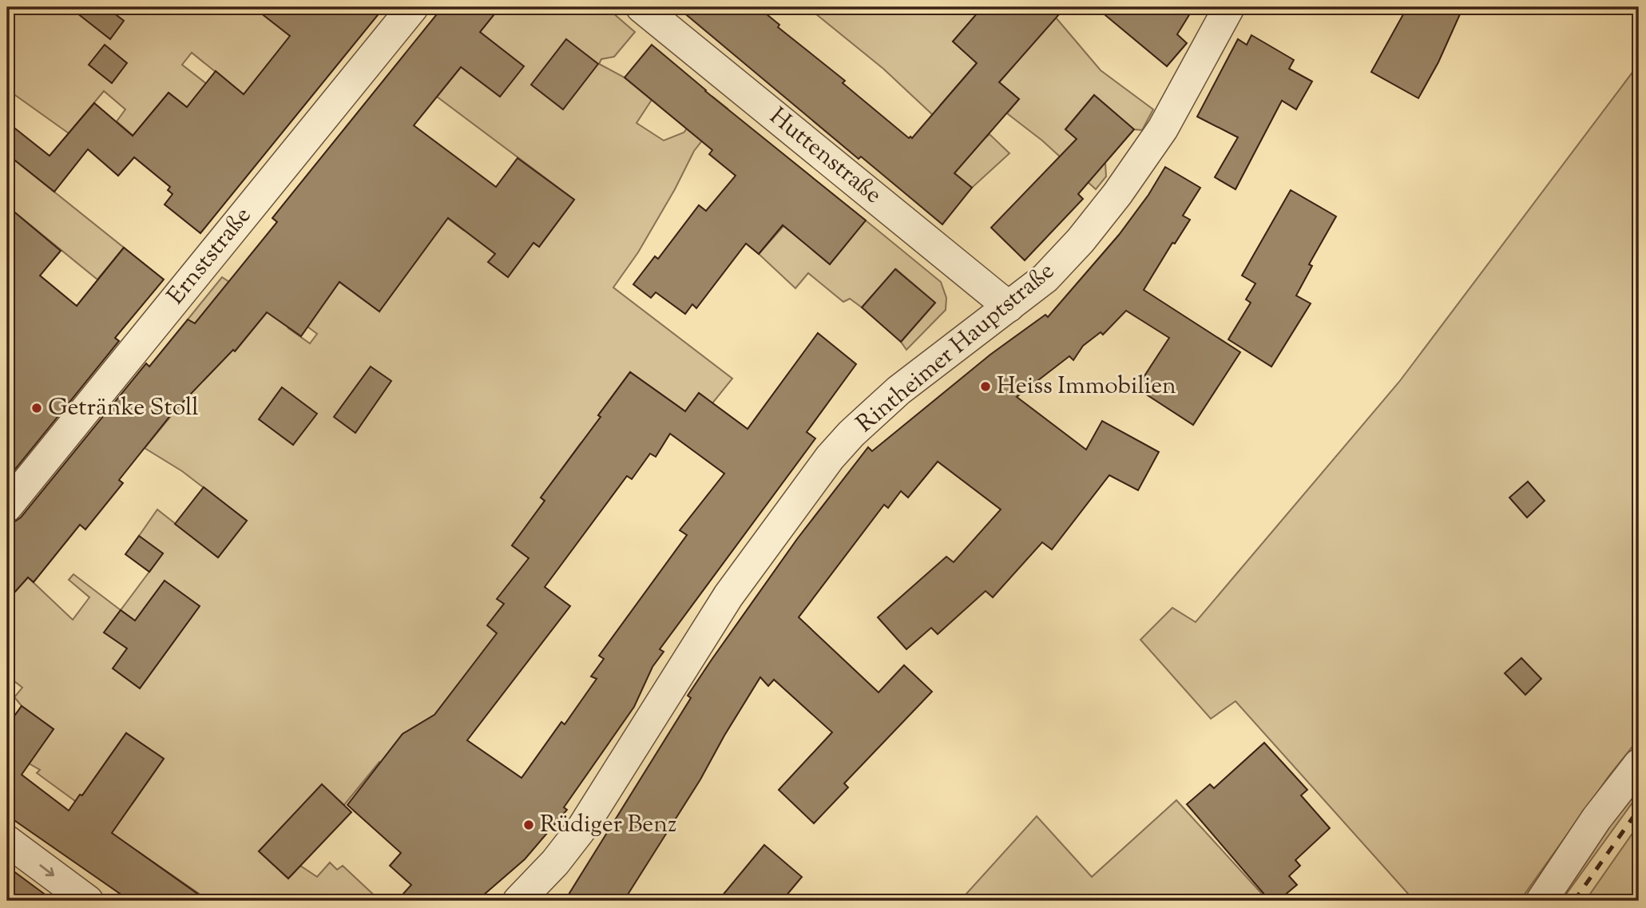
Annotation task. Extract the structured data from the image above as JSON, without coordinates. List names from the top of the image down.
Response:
{
  "streets": {
    "street": ["Huttenstraße", "Ernststraße", "Rintheimer Hauptstraße"]
  },
  "crossings": [
    ["Huttenstraße", "Rintheimer Hauptstraße"]
  ],
  "places": ["Heiss Immobilien", "Getränke Stoll", "Rüdiger Benz"]
}
